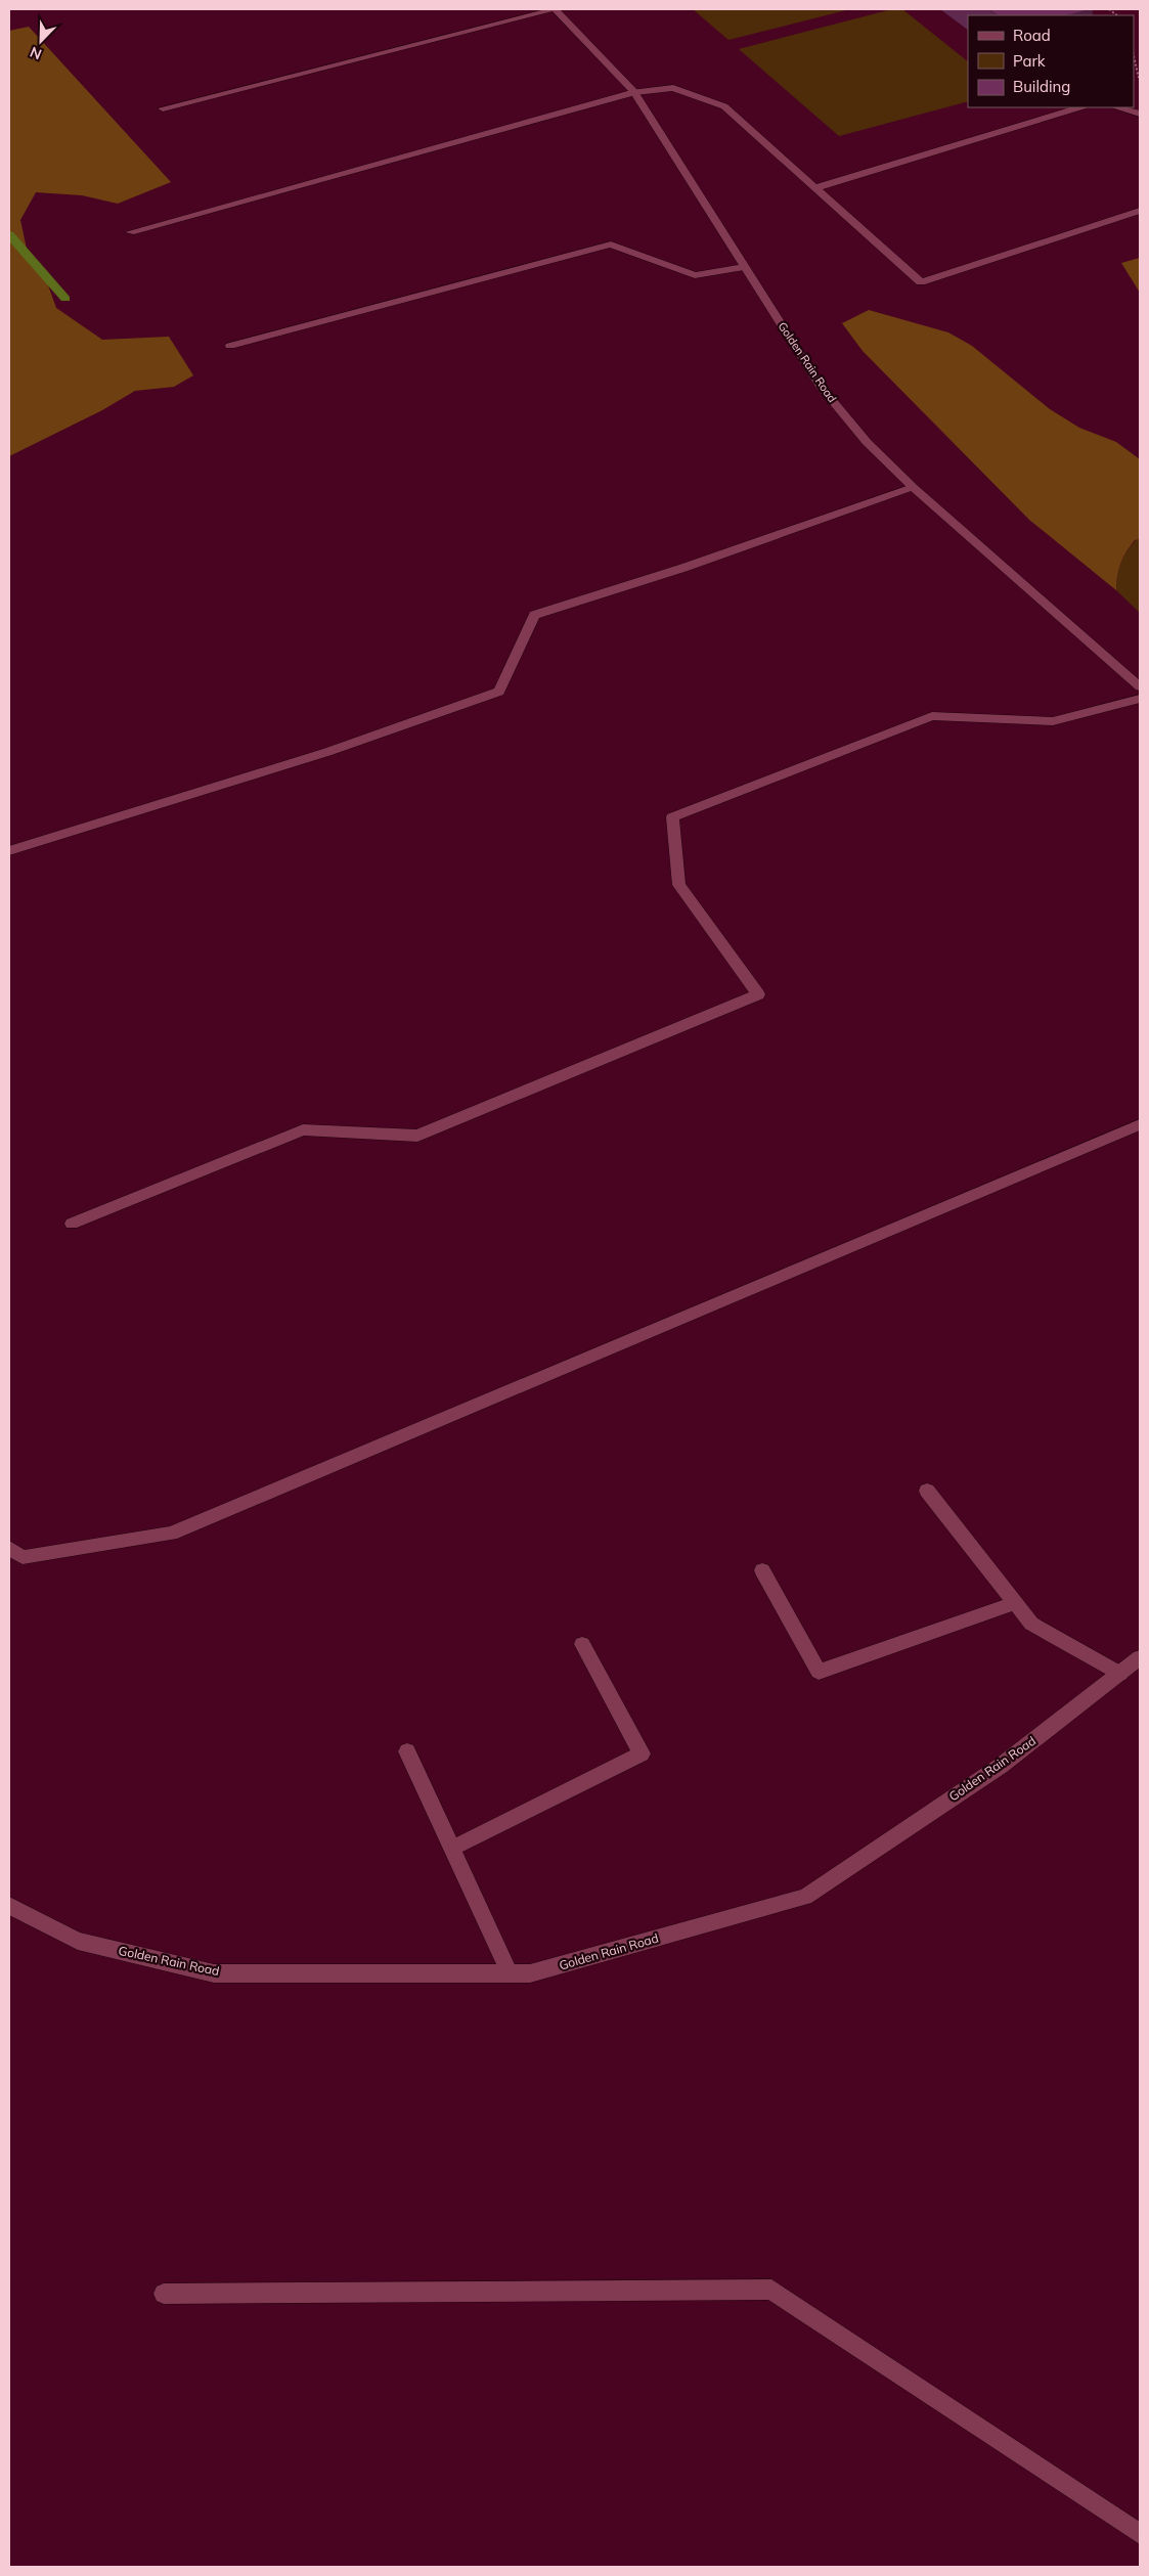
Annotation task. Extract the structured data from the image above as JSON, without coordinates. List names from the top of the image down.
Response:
{
  "streets": {
    "street": ["Golden Rain Road"]
  },
  "legend": ["Road", "Park", "Building"],
  "north": "bottom left"
}
